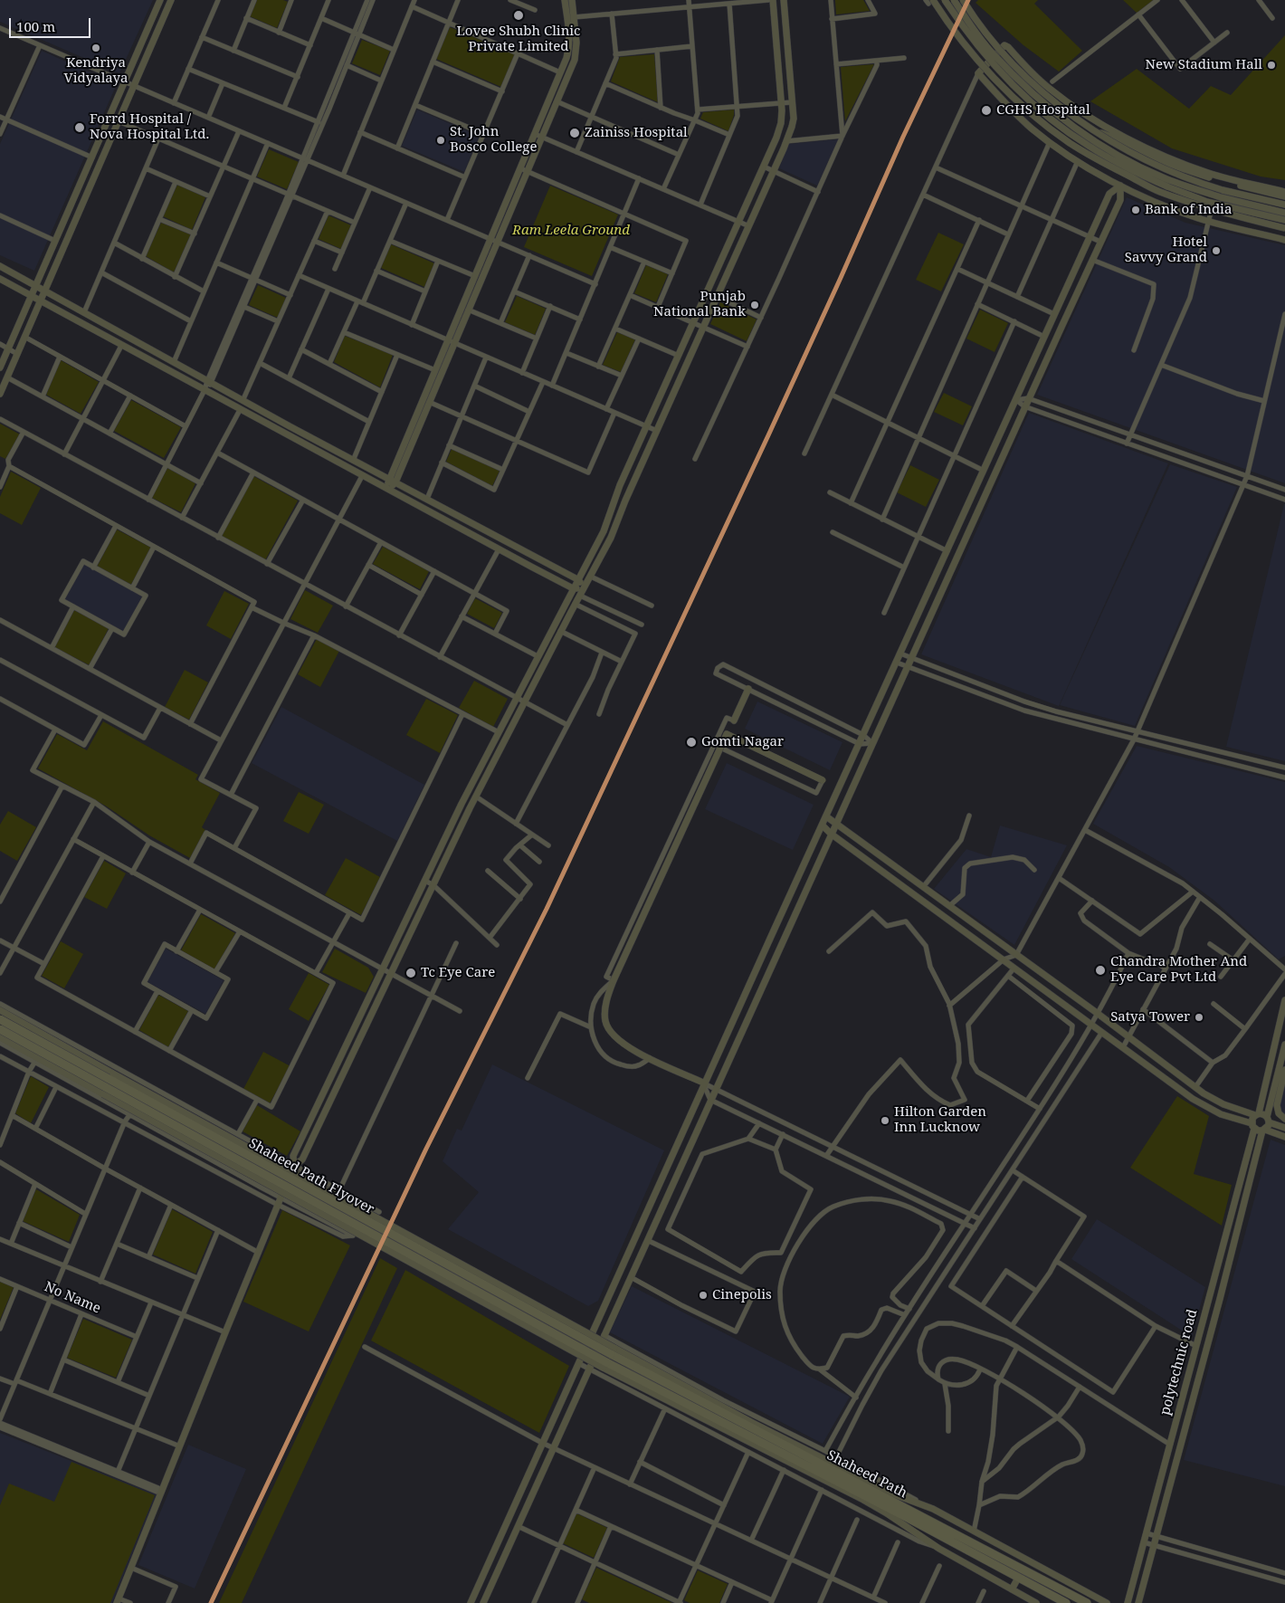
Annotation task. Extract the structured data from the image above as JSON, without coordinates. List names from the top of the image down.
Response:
{
  "streets": {
    "highway": ["Shaheed Path Flyover", "Shaheed Path"],
    "street": ["No Name", "polytechnic road"]
  },
  "crossings": [
    ["Shaheed Path Flyover", "Shaheed Path"]
  ],
  "parks": ["Ram Leela Ground"],
  "places": [
    "Lovee Shubh Clinic Private Limited",
    "Kendriya Vidyalaya",
    "New Stadium Hall",
    "CGHS Hospital",
    "Forrd Hospital / Nova Hospital Ltd.",
    "Zainiss Hospital",
    "St. John Bosco College",
    "Bank of India",
    "Hotel Savvy Grand",
    "Punjab National Bank",
    "Gomti Nagar",
    "Chandra Mother And Eye Care Pvt Ltd",
    "Tc Eye Care",
    "Satya Tower",
    "Hilton Garden Inn Lucknow",
    "Cinepolis"
  ],
  "scale_bar": "100 m"
}
